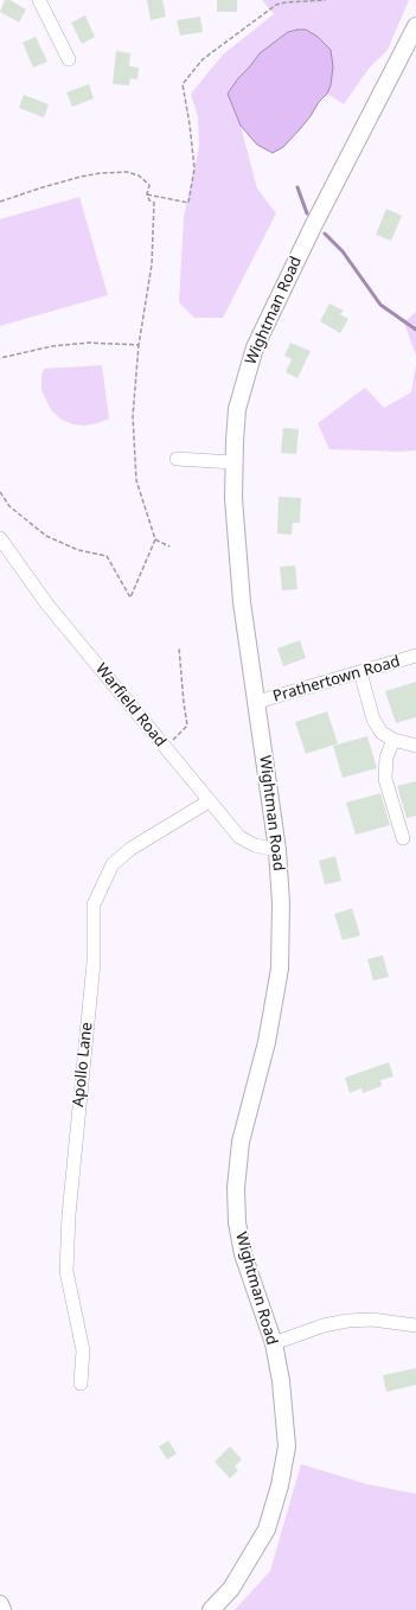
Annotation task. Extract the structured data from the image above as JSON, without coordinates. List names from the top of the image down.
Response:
{
  "streets": {
    "main road": ["Wightman Road"],
    "street": ["Prathertown Road", "Warfield Road", "Apollo Lane"]
  },
  "crossings": [
    ["Wightman Road", "Prathertown Road"],
    ["Wightman Road", "Warfield Road"],
    ["Warfield Road", "Apollo Lane"]
  ]
}
